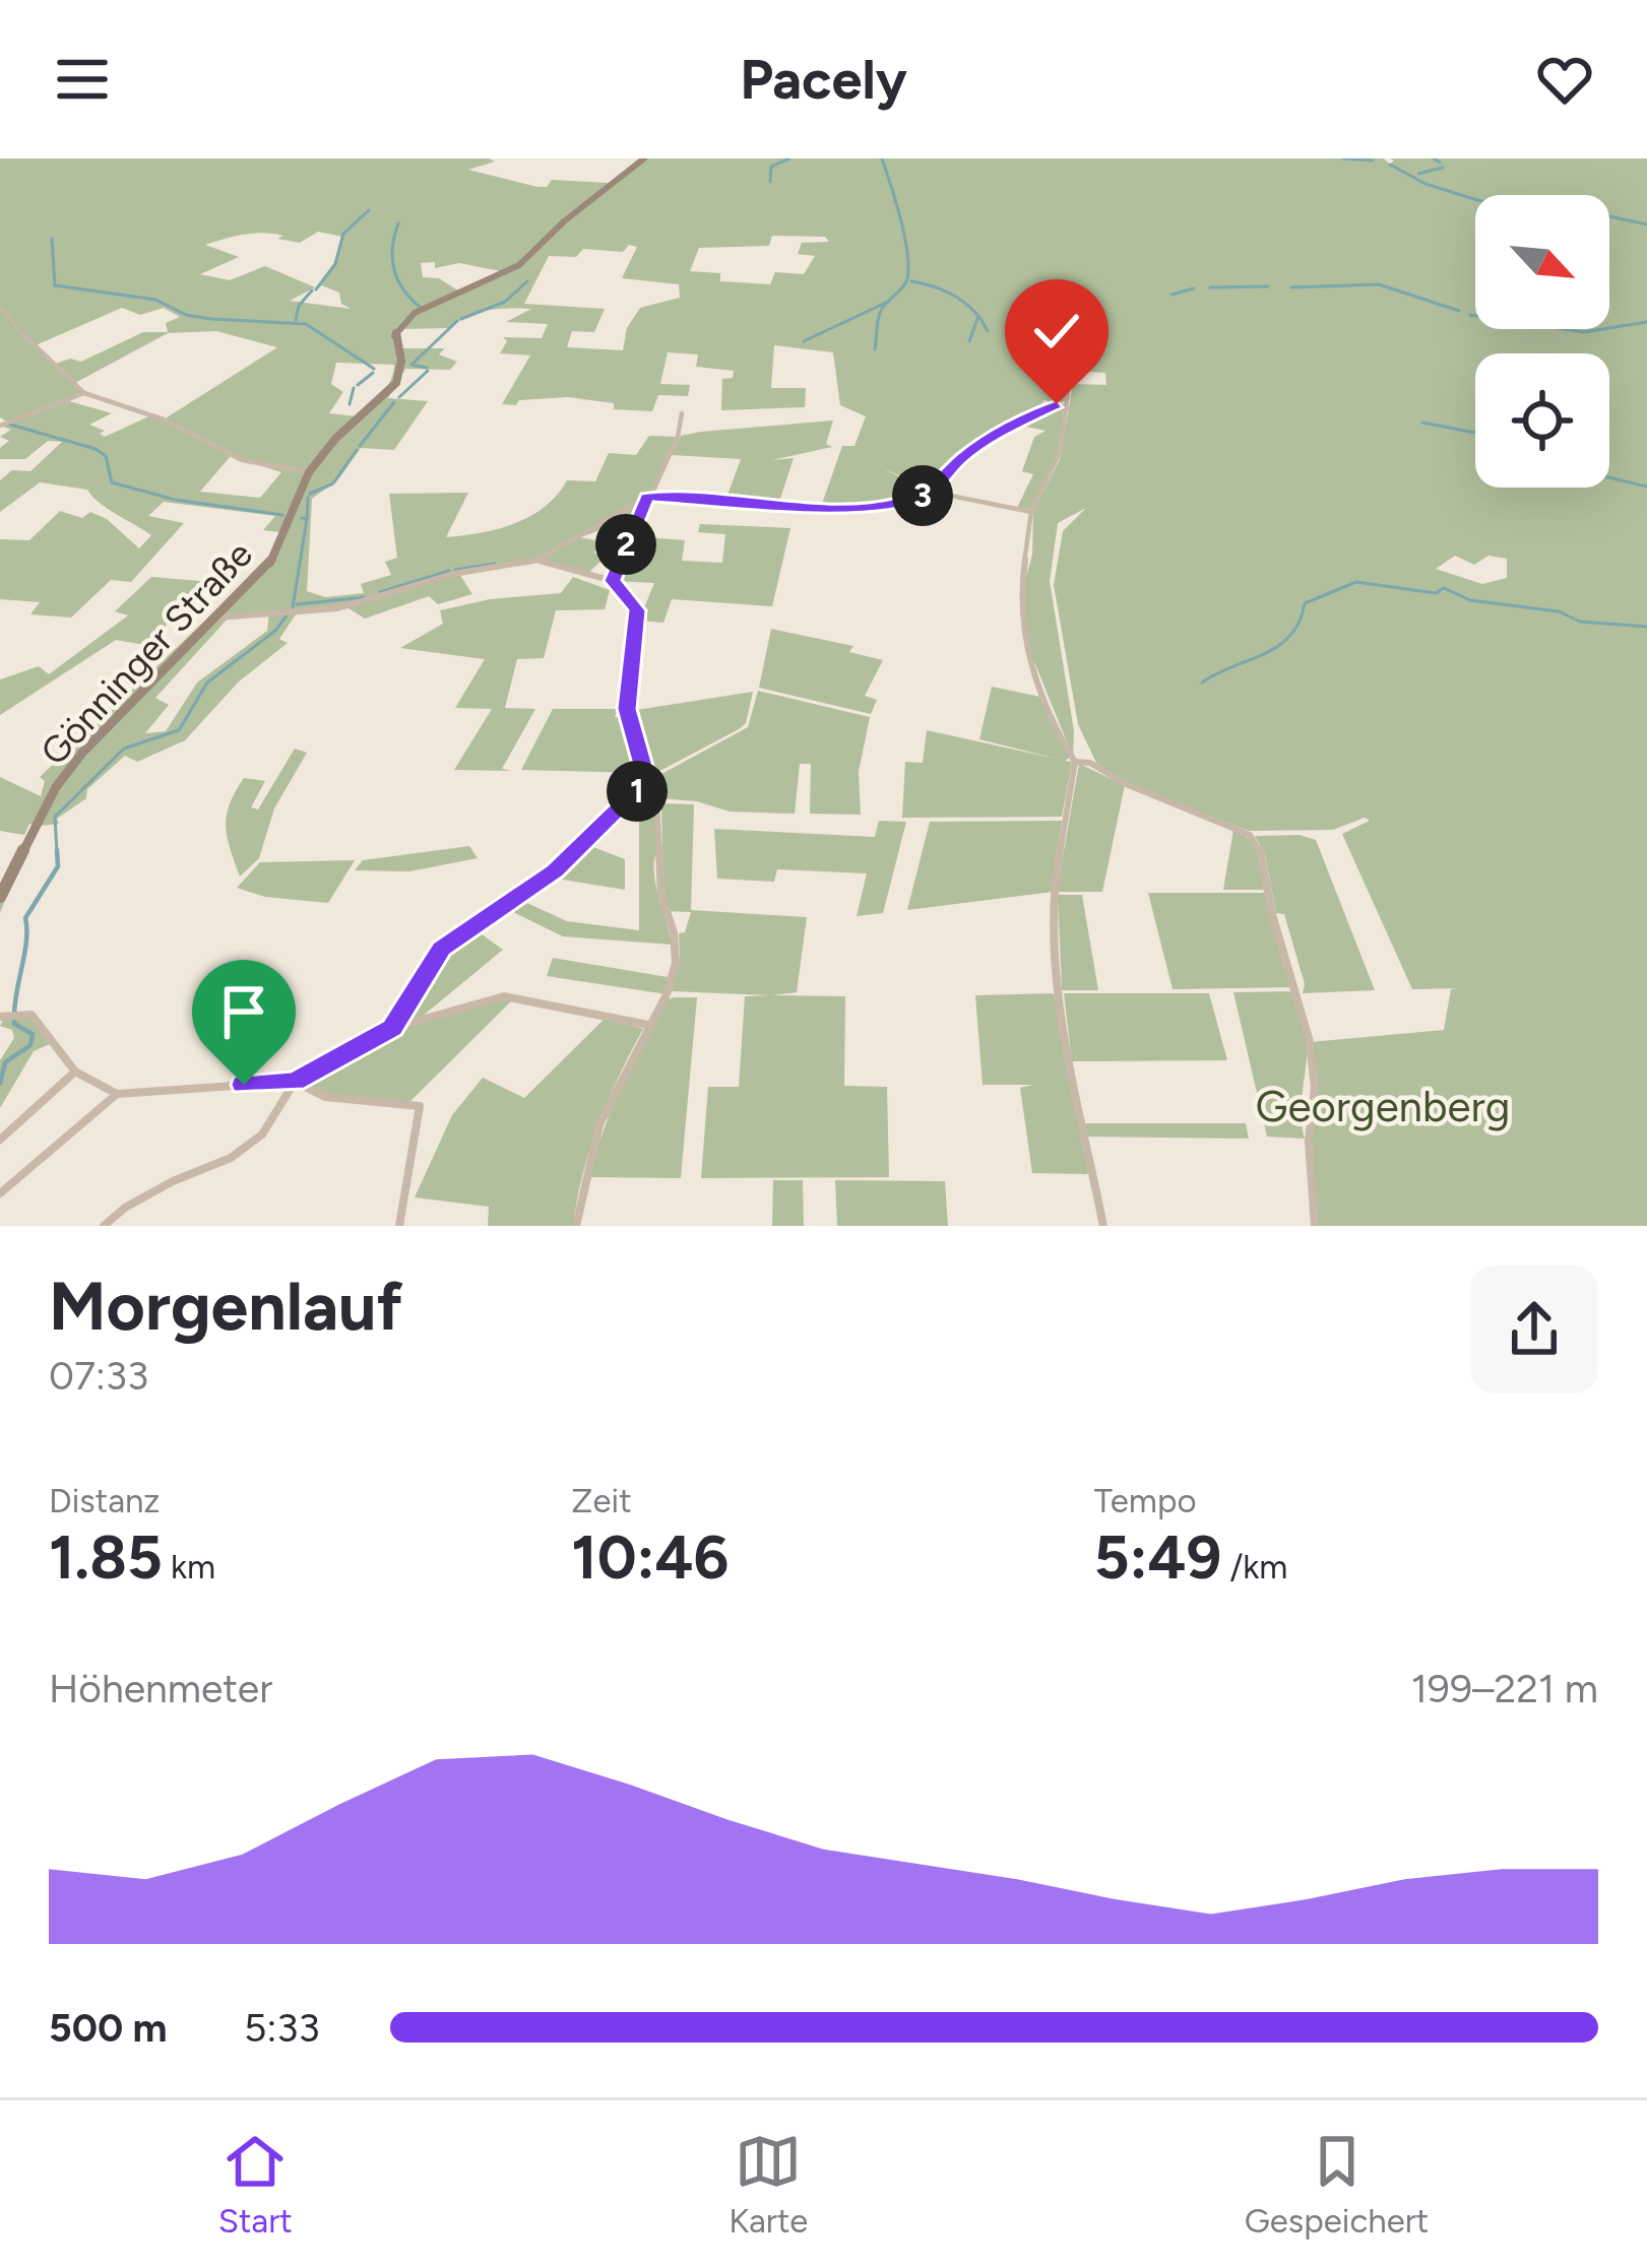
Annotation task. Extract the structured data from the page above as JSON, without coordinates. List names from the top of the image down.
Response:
{
  "streets": {
    "street": ["Gönninger Straße"]
  },
  "parks": ["Georgenberg"],
  "north": "bottom right",
  "page": {
    "header": "Pacely",
    "pins": ["3", "2", "1"],
    "heading": ["Morgenlauf", "07:33"],
    "stats": [
      ["Distanz", "1.85 km"],
      ["Zeit", "10:46"],
      ["Tempo", "5:49 /km"]
    ],
    "chart": ["Höhenmeter", "199–221 m"],
    "list": [
      {
        "name": "500 m",
        "note": "5:33"
      }
    ],
    "tabs": ["Start", "Karte", "Gespeichert"]
  }
}
